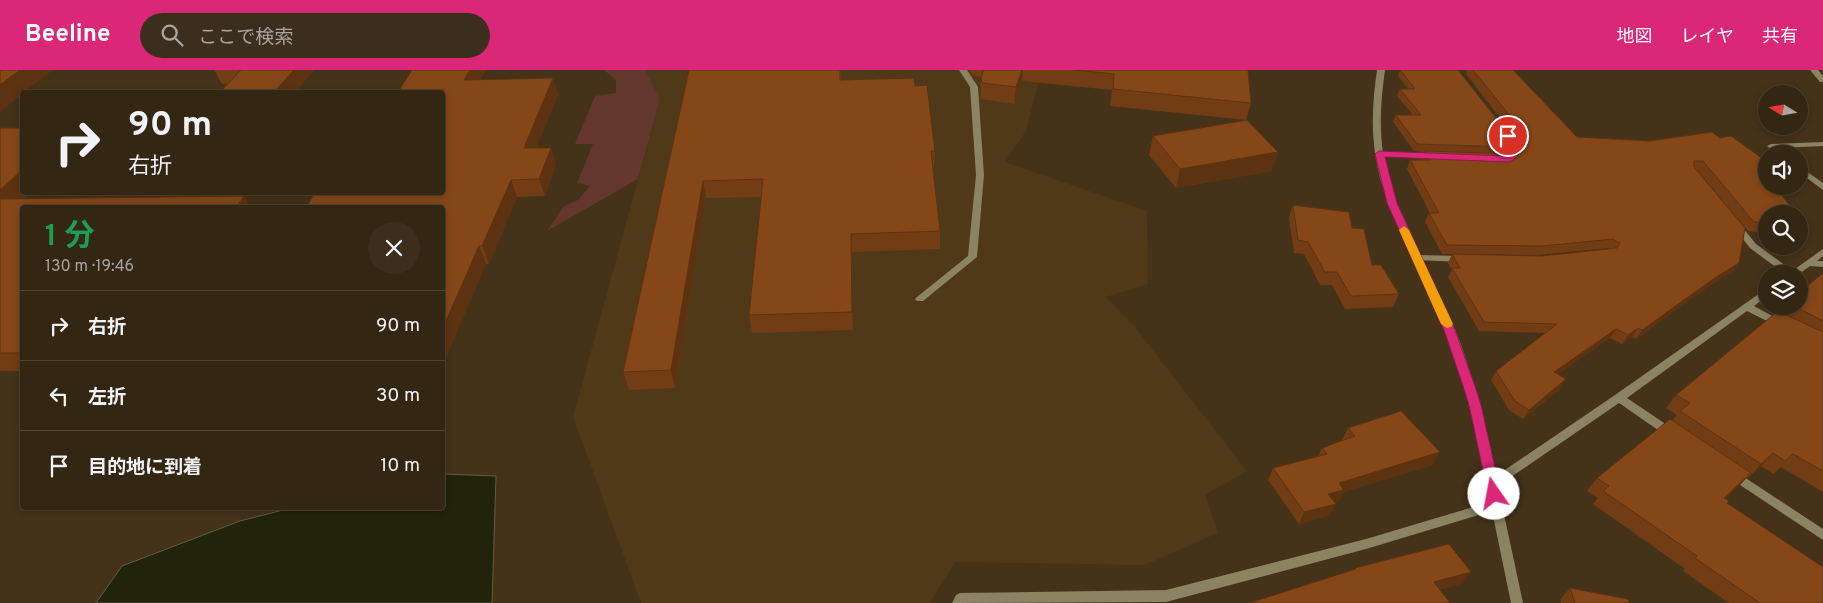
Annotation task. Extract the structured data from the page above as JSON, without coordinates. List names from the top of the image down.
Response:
{
  "north": "left",
  "page": {
    "header": "Beeline",
    "search": "ここで検索",
    "nav": ["地図", "レイヤ", "共有"],
    "turn": ["90 m", "右折"],
    "heading": ["1 分", "130 m · 19:46"],
    "list": [
      {
        "name": "右折",
        "value": "90 m"
      },
      {
        "name": "左折",
        "value": "30 m"
      },
      {
        "name": "目的地に到着",
        "value": "10 m"
      }
    ]
  }
}
